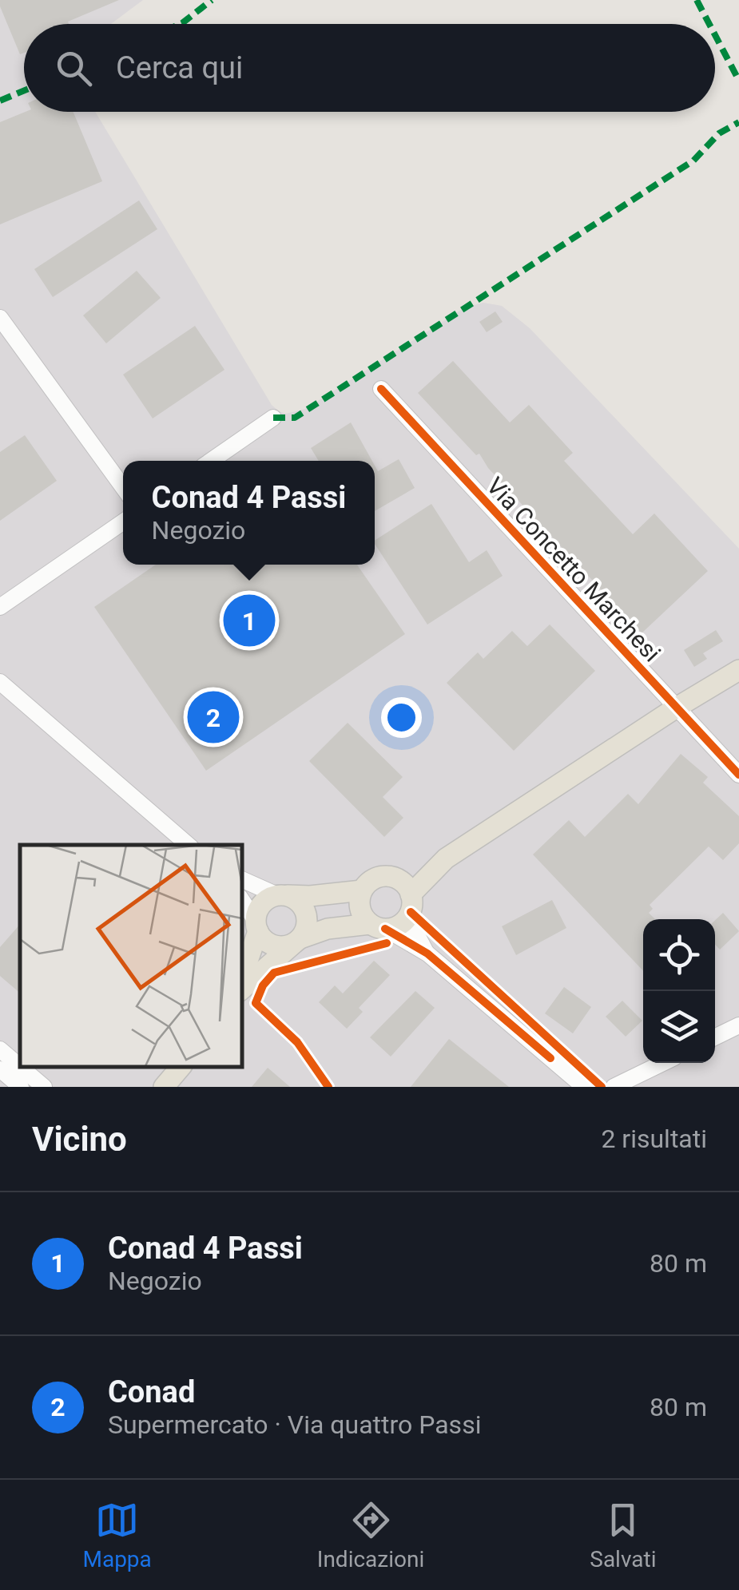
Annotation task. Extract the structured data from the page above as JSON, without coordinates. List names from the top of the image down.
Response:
{
  "streets": {
    "street": ["Via Concetto Marchesi"]
  },
  "page": {
    "search": "Cerca qui",
    "popup": ["Conad 4 Passi", "Negozio"],
    "pins": ["1", "2"],
    "heading": ["Vicino", "2 risultati"],
    "list": [
      {
        "mark": "1",
        "name": "Conad 4 Passi",
        "note": "Negozio",
        "value": "80 m"
      },
      {
        "mark": "2",
        "name": "Conad",
        "note": "Supermercato · Via quattro Passi",
        "value": "80 m"
      }
    ],
    "nav": ["Mappa", "Indicazioni", "Salvati"]
  }
}
